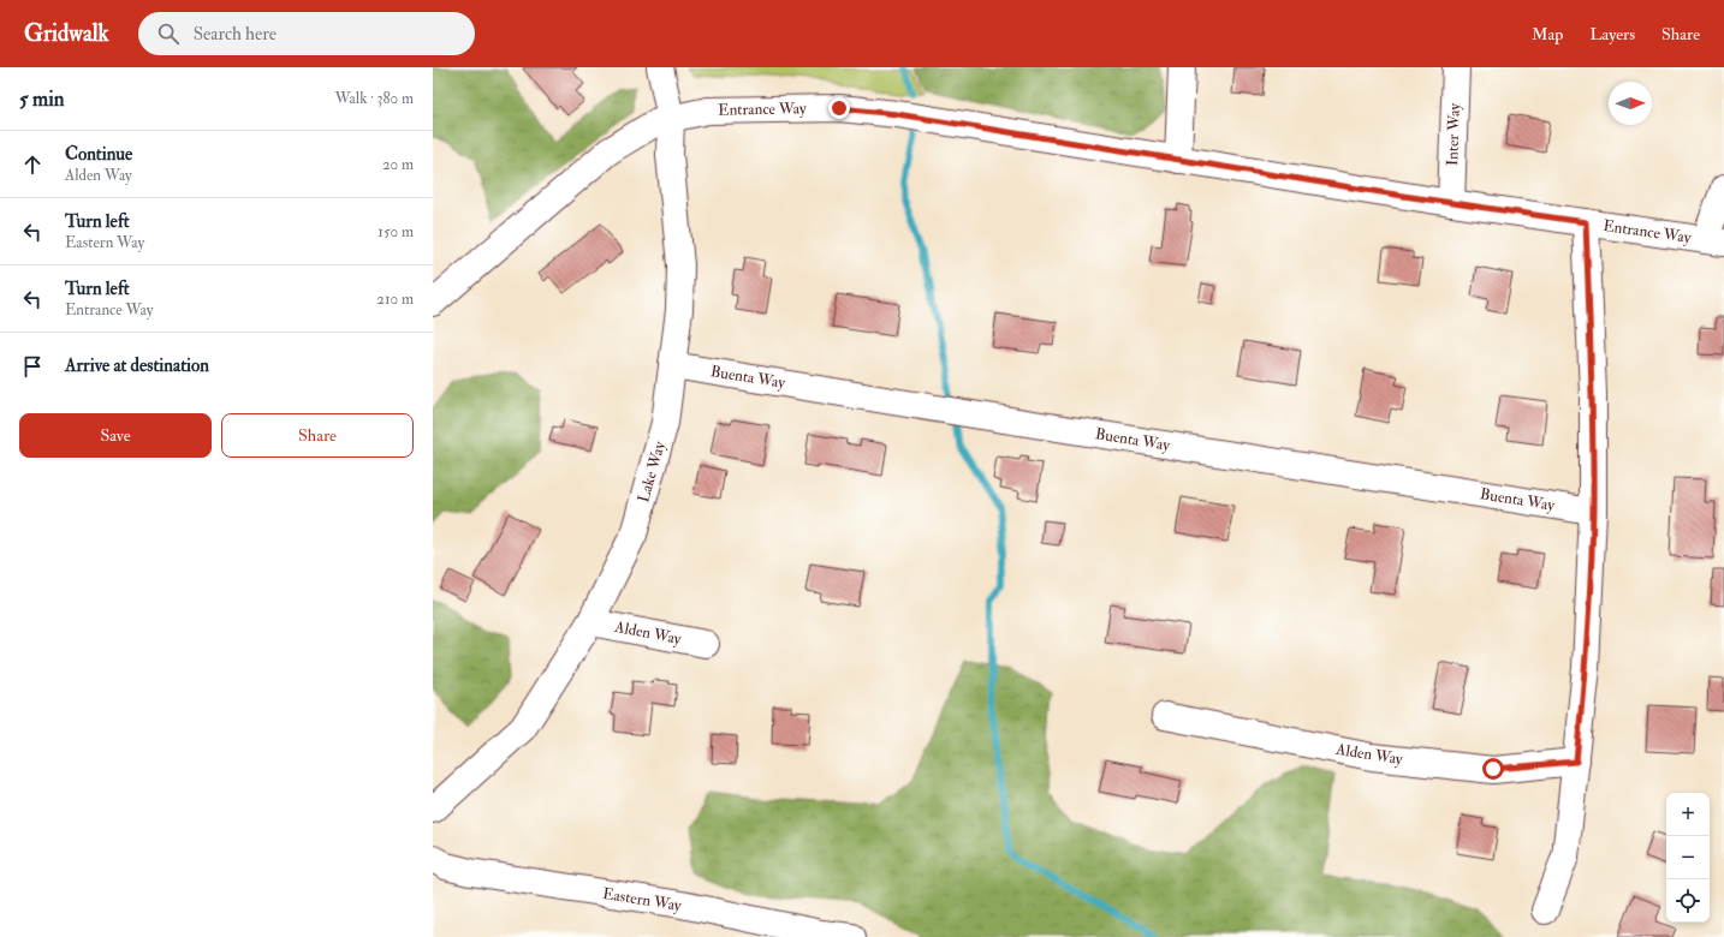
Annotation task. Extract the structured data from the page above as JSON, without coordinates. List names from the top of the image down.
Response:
{
  "streets": {
    "street": [
      "Entrance Way",
      "Inter Way",
      "Buenta Way",
      "Lake Way",
      "Alden Way",
      "Eastern Way"
    ]
  },
  "crossings": [
    ["Entrance Way", "Inter Way"],
    ["Entrance Way", "Lake Way"],
    ["Buenta Way", "Lake Way"],
    ["Lake Way", "Alden Way"]
  ],
  "north": "right",
  "page": {
    "header": "Gridwalk",
    "search": "Search here",
    "nav": ["Map", "Layers", "Share"],
    "heading": ["5 min", "Walk · 380 m"],
    "list": [
      ["Continue", "Alden Way", "20 m"],
      ["Turn left", "Eastern Way", "150 m"],
      ["Turn left", "Entrance Way", "210 m"],
      "Arrive at destination"
    ],
    "buttons": ["Save", "Share"],
    "map_buttons": ["+", "−"]
  }
}
